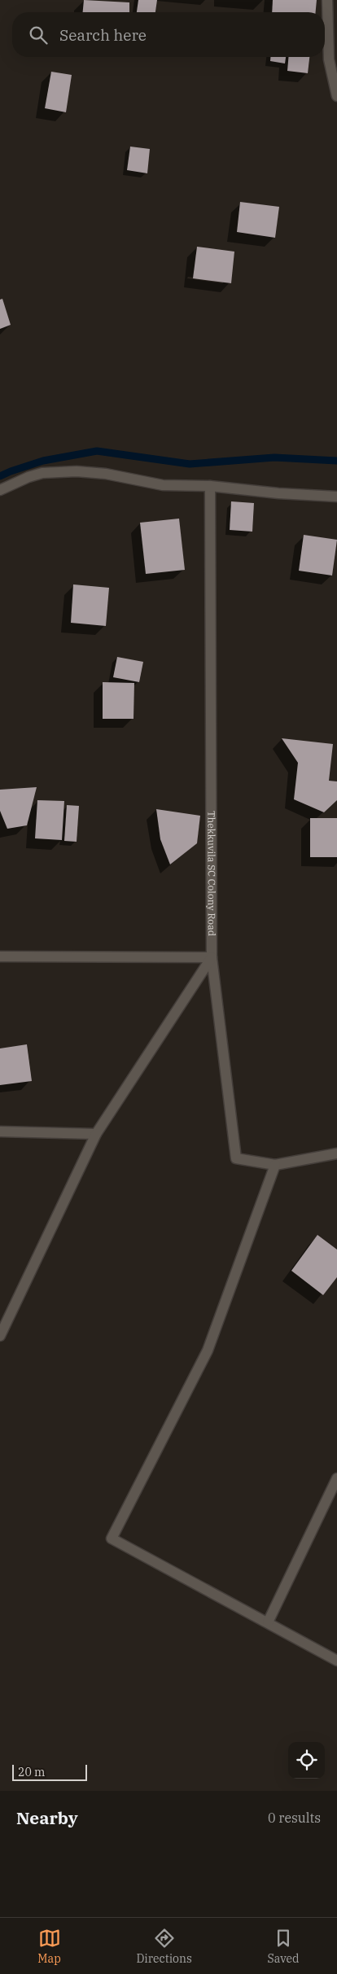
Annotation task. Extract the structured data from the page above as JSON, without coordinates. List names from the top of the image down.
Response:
{
  "streets": {
    "street": ["Thekkuvila SC Colony Road"]
  },
  "scale_bar": "20 m",
  "page": {
    "search": "Search here",
    "scale": "20 m",
    "heading": ["Nearby", "0 results"],
    "nav": ["Map", "Directions", "Saved"]
  }
}
